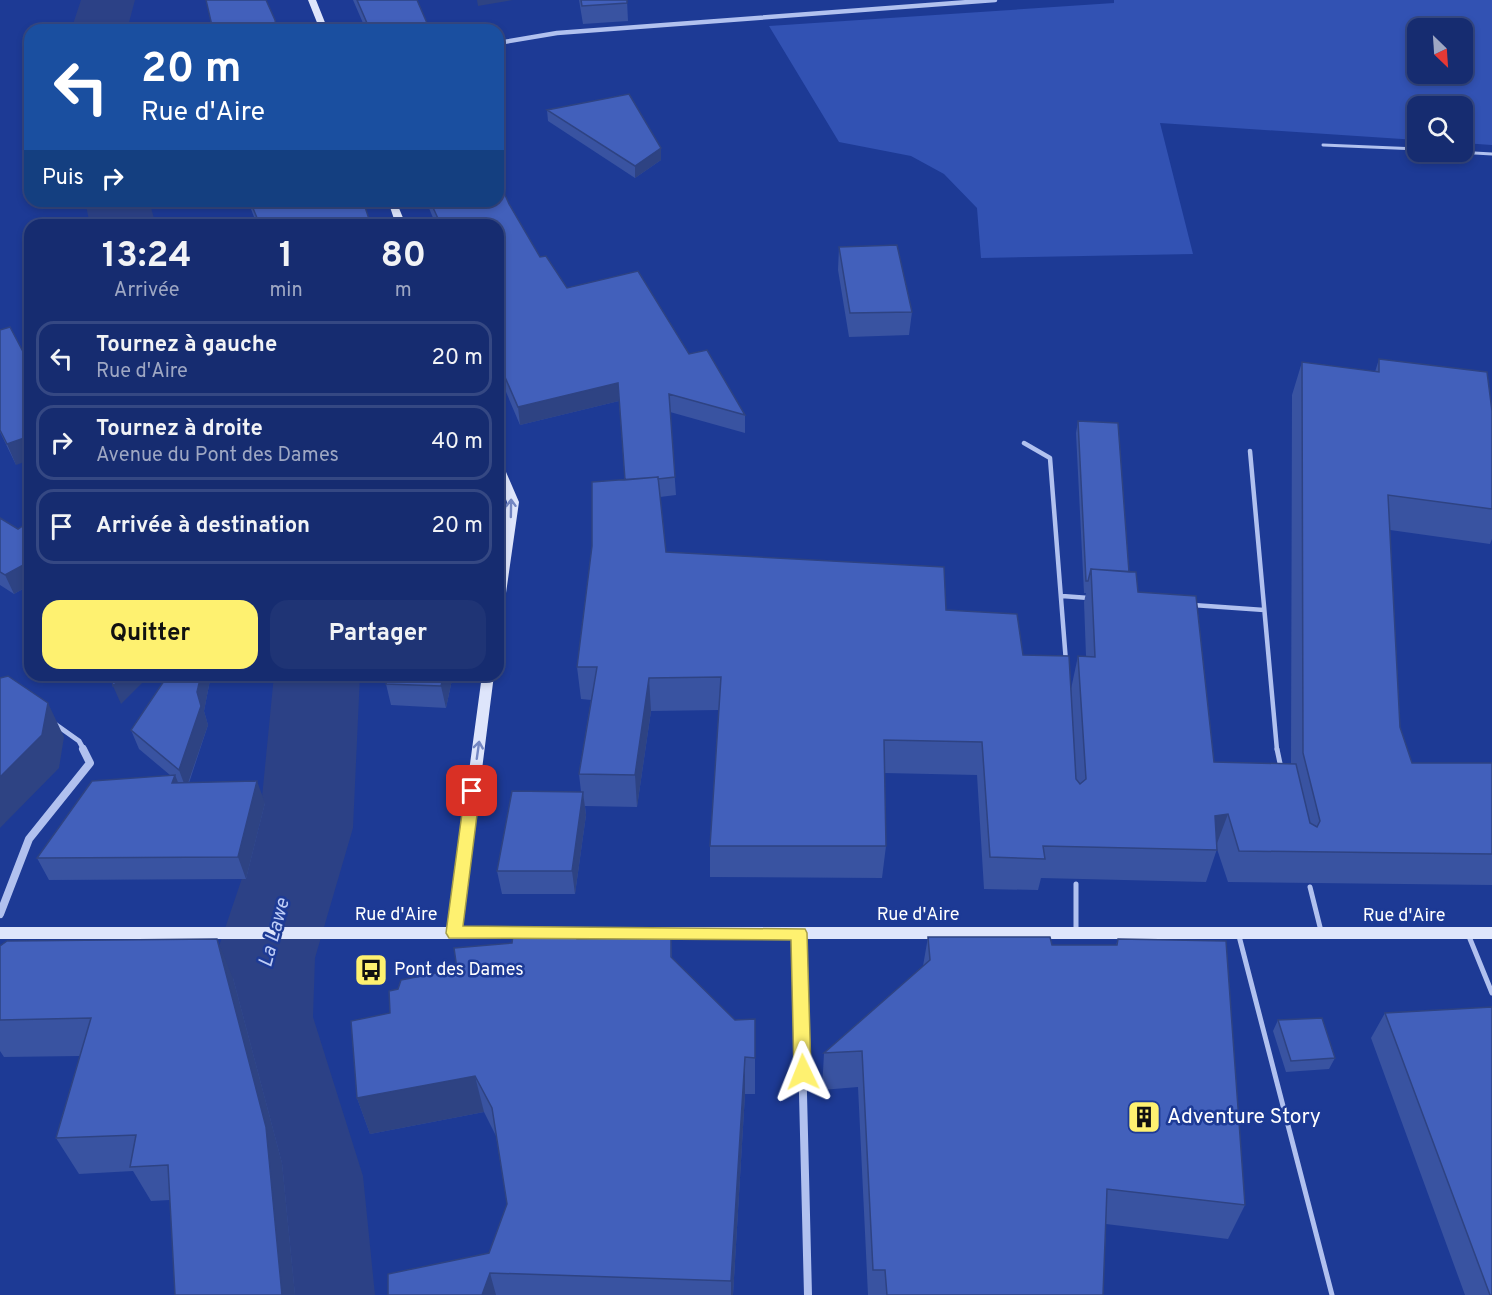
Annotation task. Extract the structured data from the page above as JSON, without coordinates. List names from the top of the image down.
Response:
{
  "streets": {
    "main road": ["Rue d'Aire"]
  },
  "water": ["La Lawe"],
  "places": {
    "bus stop": ["Pont des Dames"],
    "building": ["Adventure Story"]
  },
  "north": "bottom right",
  "page": {
    "turn": ["20 m", "Rue d'Aire"],
    "then": "Puis",
    "eta": [
      "13:24",
      "Arrivée",
      "1",
      "min",
      "80",
      "m"
    ],
    "list": [
      {
        "name": "Tournez à gauche",
        "note": "Rue d'Aire",
        "value": "20 m"
      },
      {
        "name": "Tournez à droite",
        "note": "Avenue du Pont des Dames",
        "value": "40 m"
      },
      {
        "name": "Arrivée à destination",
        "value": "20 m"
      }
    ],
    "buttons": ["Quitter", "Partager"]
  }
}
